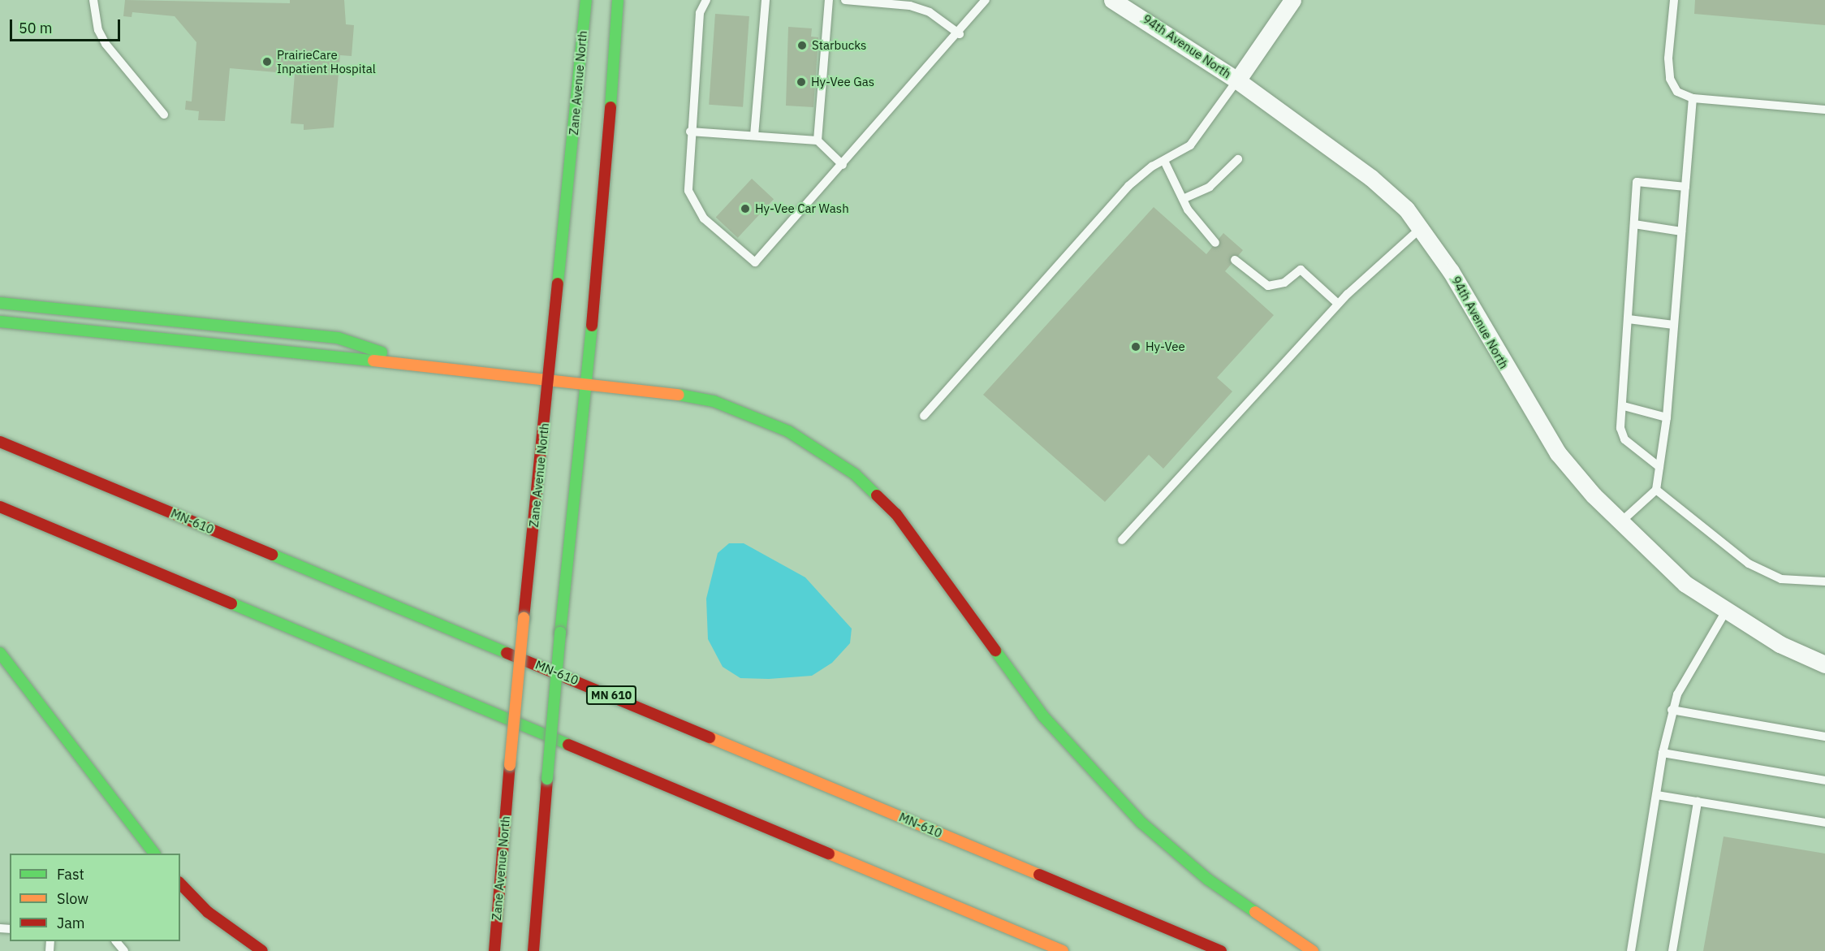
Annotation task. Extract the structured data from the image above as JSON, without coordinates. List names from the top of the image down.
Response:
{
  "streets": {
    "main road": ["Zane Avenue North", "MN-610", "MN 610"],
    "street": ["94th Avenue North"]
  },
  "places": [
    "Starbucks",
    "PrairieCare Inpatient Hospital",
    "Hy-Vee Gas",
    "Hy-Vee Car Wash",
    "Hy-Vee"
  ],
  "legend": ["Fast", "Slow", "Jam"],
  "scale_bar": "50 m"
}
